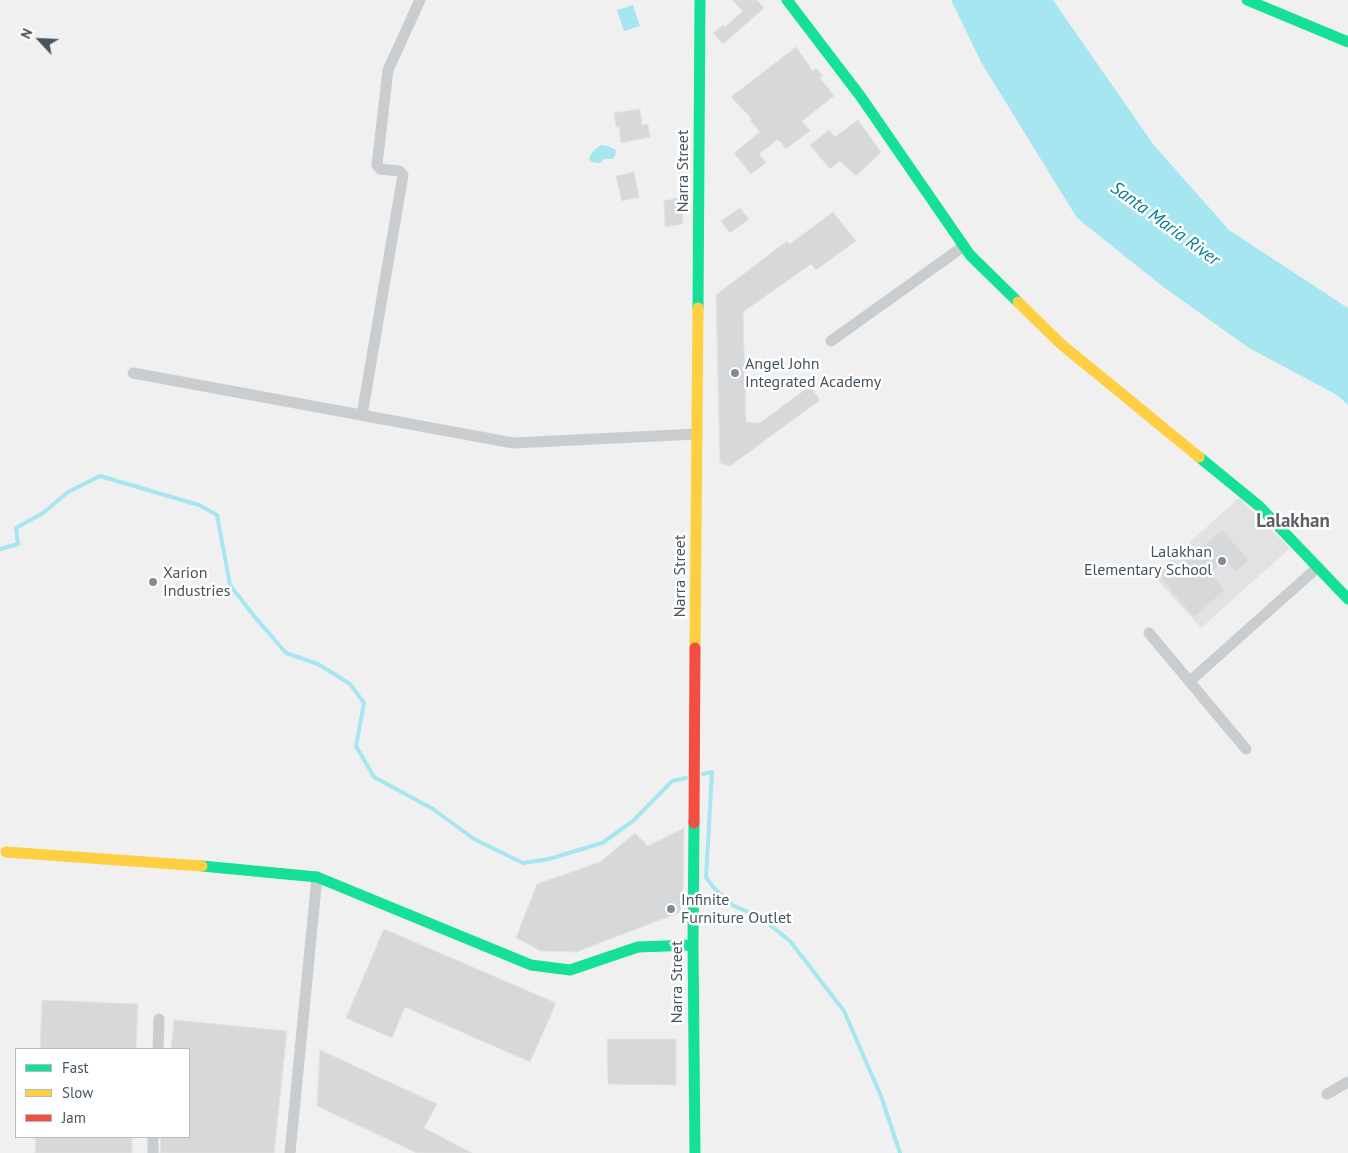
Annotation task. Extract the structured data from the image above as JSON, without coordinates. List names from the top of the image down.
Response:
{
  "streets": {
    "street": ["Narra Street"]
  },
  "districts": ["Lalakhan"],
  "water": ["Santa Maria River"],
  "places": [
    "Angel John Integrated Academy",
    "Lalakhan Elementary School",
    "Xarion Industries",
    "Infinite Furniture Outlet"
  ],
  "legend": ["Fast", "Slow", "Jam"],
  "north": "top left"
}
